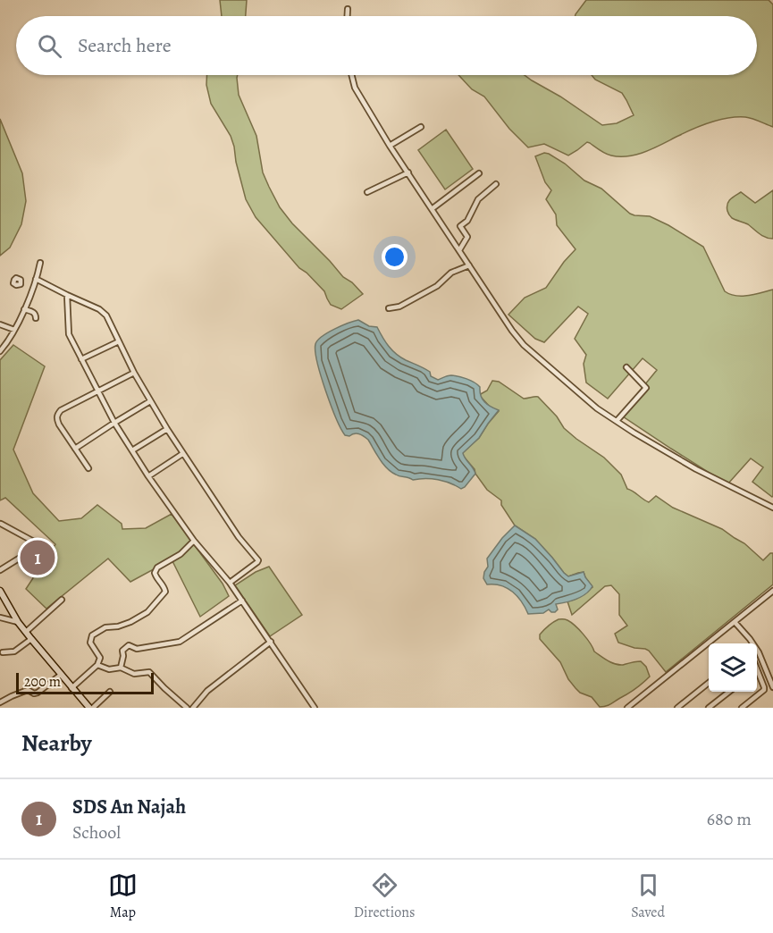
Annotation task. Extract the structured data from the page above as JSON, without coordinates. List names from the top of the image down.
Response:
{
  "scale_bar": "200 m",
  "page": {
    "search": "Search here",
    "pins": "1",
    "scale": "200 m",
    "heading": "Nearby",
    "list": [
      {
        "mark": "1",
        "name": "SDS An Najah",
        "note": "School",
        "value": "680 m"
      }
    ],
    "nav": ["Map", "Directions", "Saved"]
  }
}
